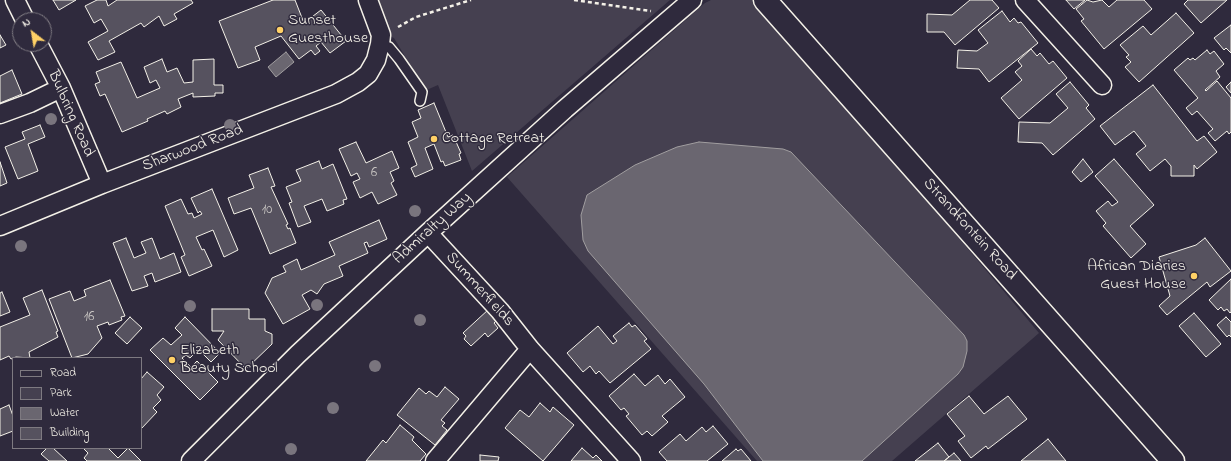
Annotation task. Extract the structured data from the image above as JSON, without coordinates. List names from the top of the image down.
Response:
{
  "streets": {
    "street": [
      "Bulbring Road",
      "Sharwood Road",
      "Admiralty Way",
      "Strandfontein Road",
      "Summerfields"
    ]
  },
  "crossings": [
    ["Bulbring Road", "Sharwood Road"],
    ["Admiralty Way", "Summerfields"]
  ],
  "places": [
    "Sunset Guesthouse",
    "Cottage Retreat",
    "African Diaries Guest House",
    "Elizabeth Beauty School"
  ],
  "house_numbers": ["6", "10", "16"],
  "legend": [
    "Road",
    "Park",
    "Water",
    "Building"
  ],
  "north": "top left"
}
